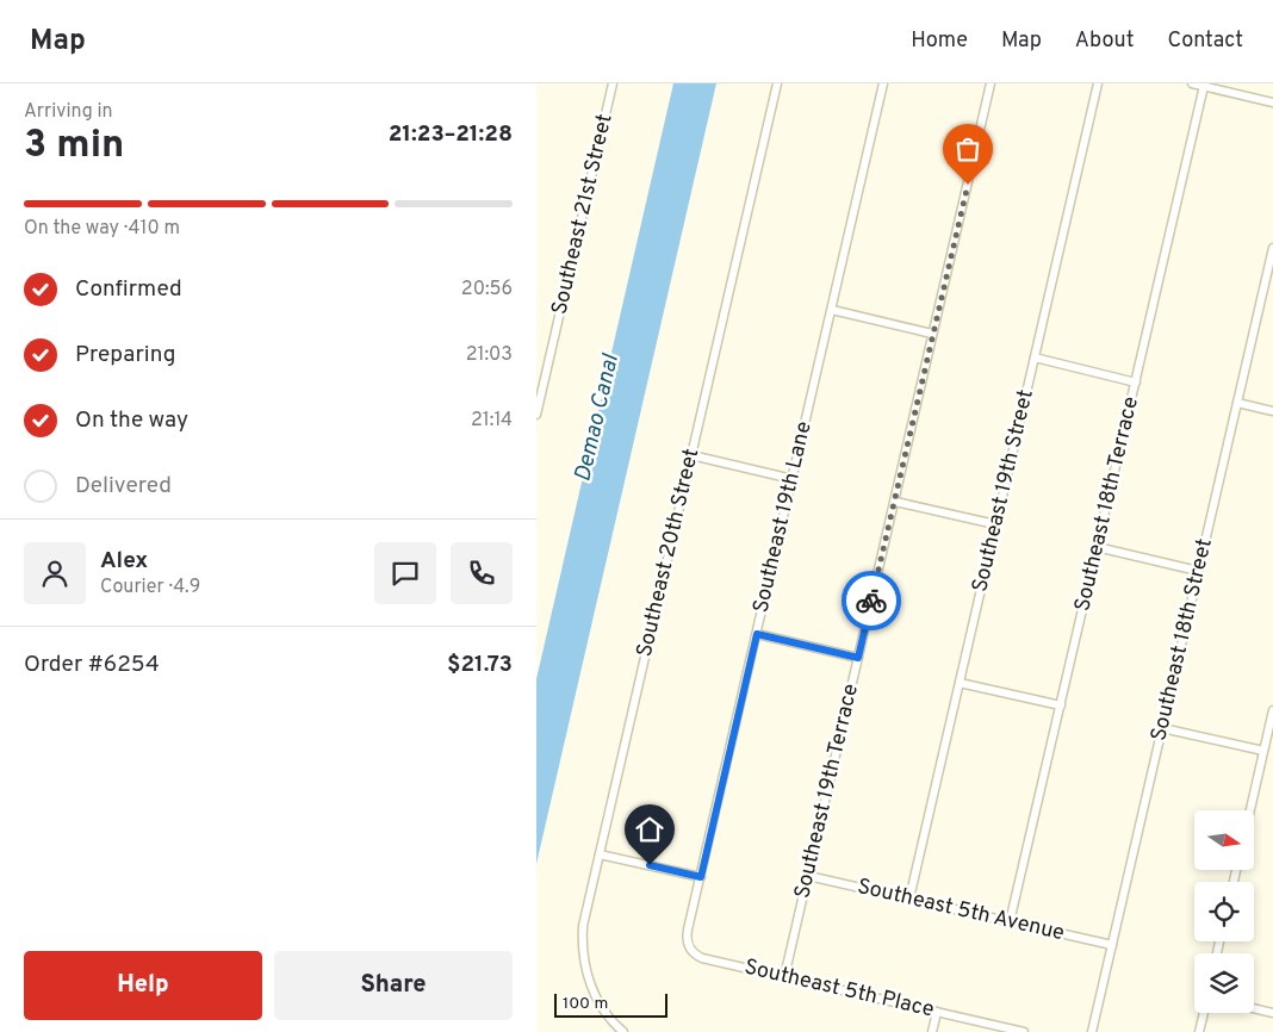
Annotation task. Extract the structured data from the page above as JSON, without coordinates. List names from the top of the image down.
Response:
{
  "streets": {
    "street": [
      "Southeast 21st Street",
      "Southeast 19th Street",
      "Southeast 18th Terrace",
      "Southeast 19th Lane",
      "Southeast 20th Street",
      "Southeast 18th Street",
      "Southeast 19th Terrace",
      "Southeast 5th Avenue",
      "Southeast 5th Place"
    ]
  },
  "crossings": [
    ["Southeast 19th Street", "Southeast 5th Avenue"],
    ["Southeast 18th Terrace", "Southeast 5th Avenue"],
    ["Southeast 19th Lane", "Southeast 5th Place"],
    ["Southeast 18th Street", "Southeast 5th Avenue"],
    ["Southeast 19th Terrace", "Southeast 5th Avenue"],
    ["Southeast 19th Terrace", "Southeast 5th Place"]
  ],
  "water": ["Demao Canal"],
  "scale_bar": "100 m",
  "north": "right",
  "page": {
    "header": "Map",
    "nav": [
      "Home",
      "Map",
      "About",
      "Contact"
    ],
    "heading": ["3 min", "Arriving in", "21:23–21:28"],
    "panel": [
      "Alex",
      "Courier · 4.9",
      "Order #6254",
      "$21.73"
    ],
    "bar": "On the way · 410 m",
    "list": [
      ["Confirmed", "20:56"],
      ["Preparing", "21:03"],
      ["On the way", "21:14"],
      "Delivered"
    ],
    "buttons": ["Help", "Share"],
    "scale": "100 m"
  }
}
